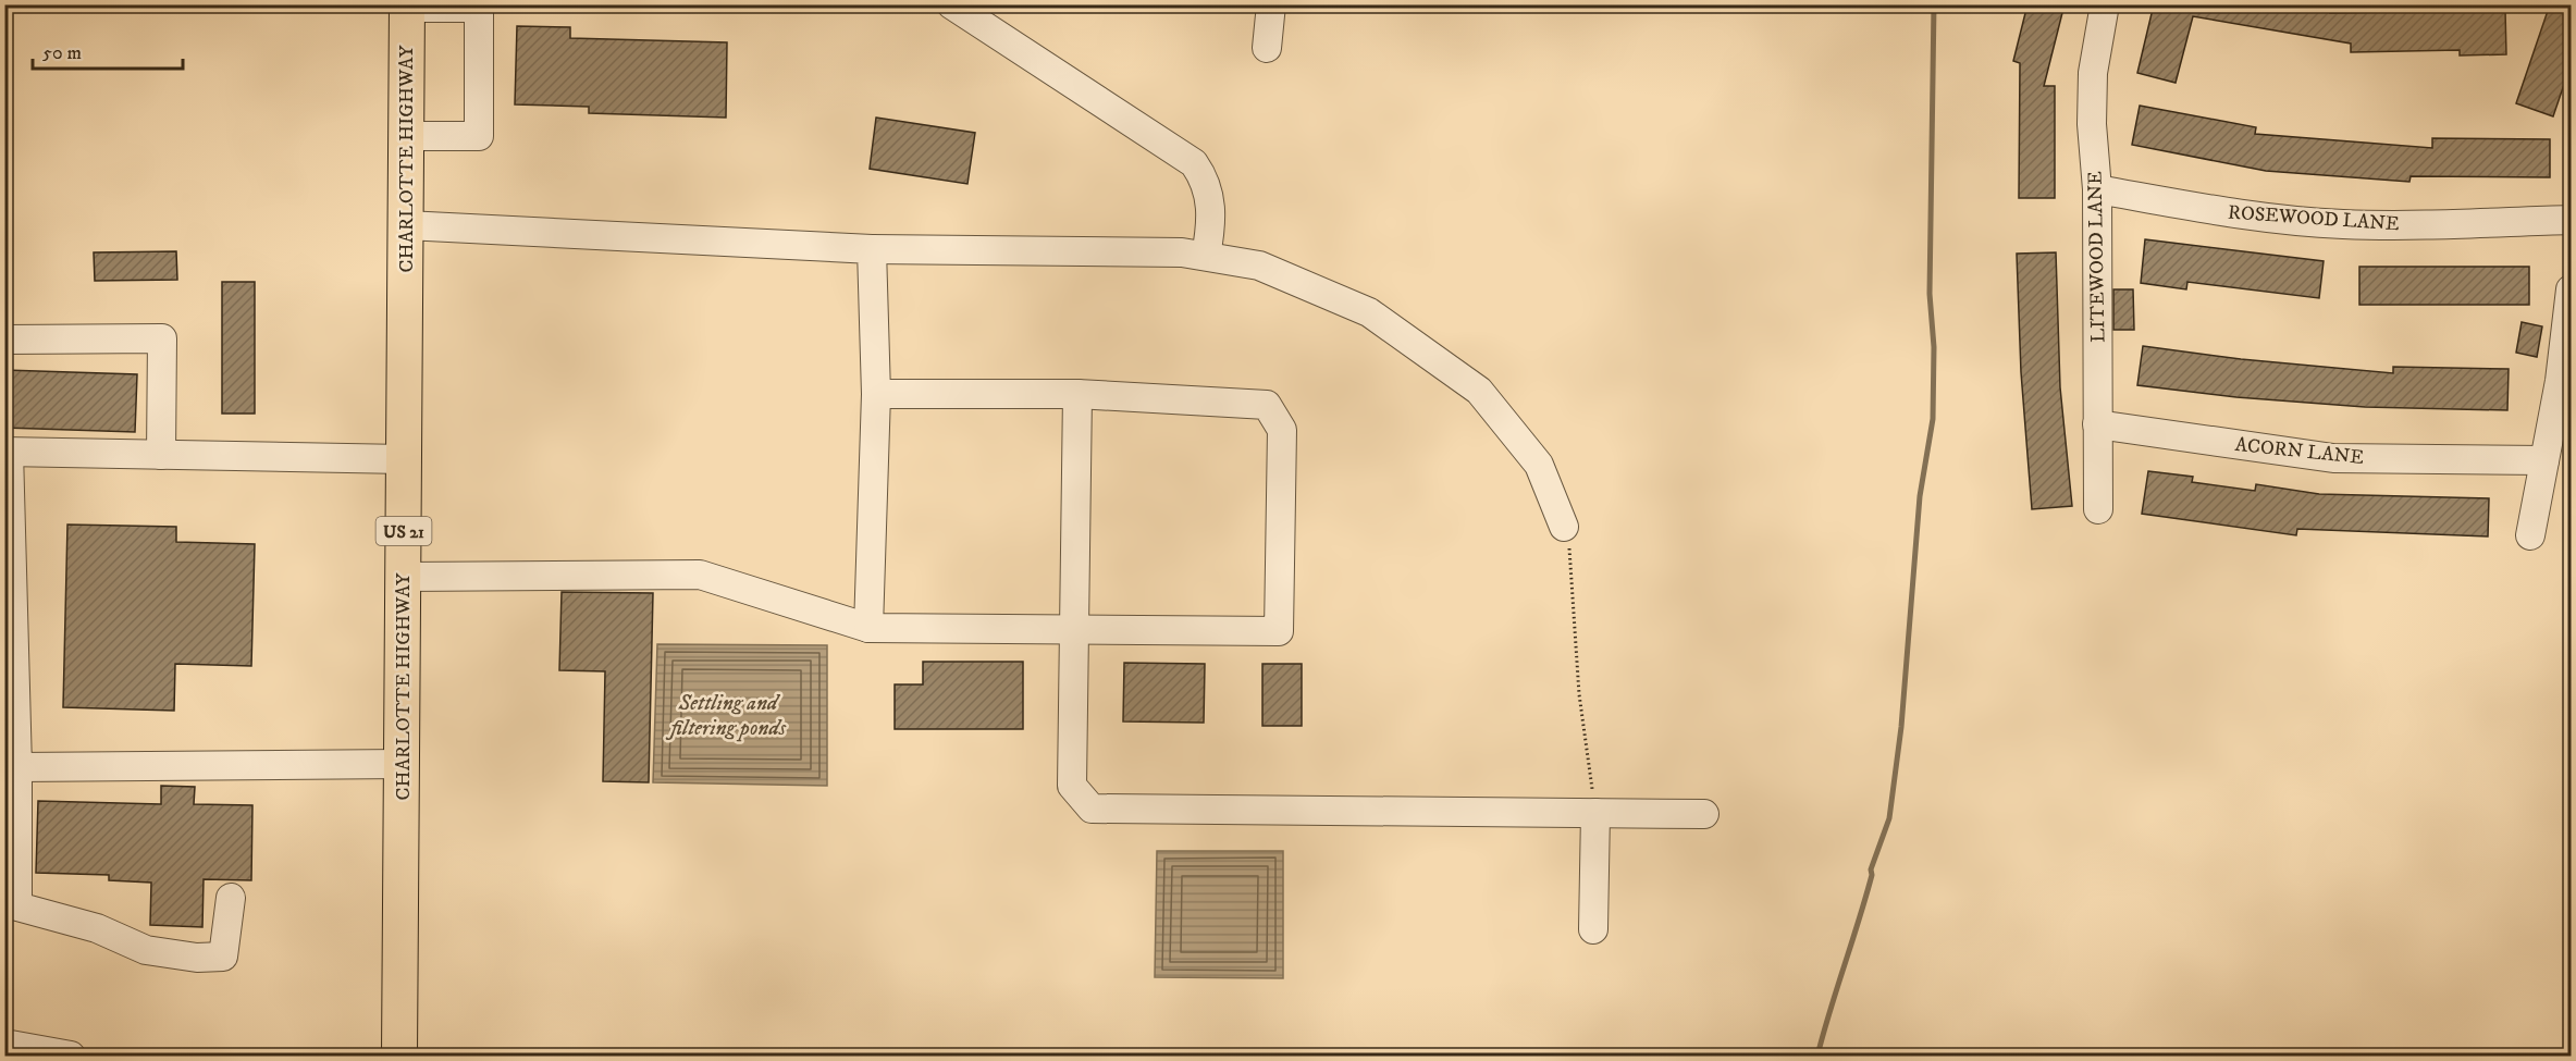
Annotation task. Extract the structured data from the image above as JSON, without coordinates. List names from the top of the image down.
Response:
{
  "streets": {
    "main road": ["CHARLOTTE HIGHWAY", "US 21"],
    "street": ["ROSEWOOD LANE", "LITEWOOD LANE", "ACORN LANE"]
  },
  "crossings": [
    ["ROSEWOOD LANE", "LITEWOOD LANE"],
    ["LITEWOOD LANE", "ACORN LANE"]
  ],
  "water": ["Settling and filtering ponds"],
  "scale_bar": "50 m"
}
